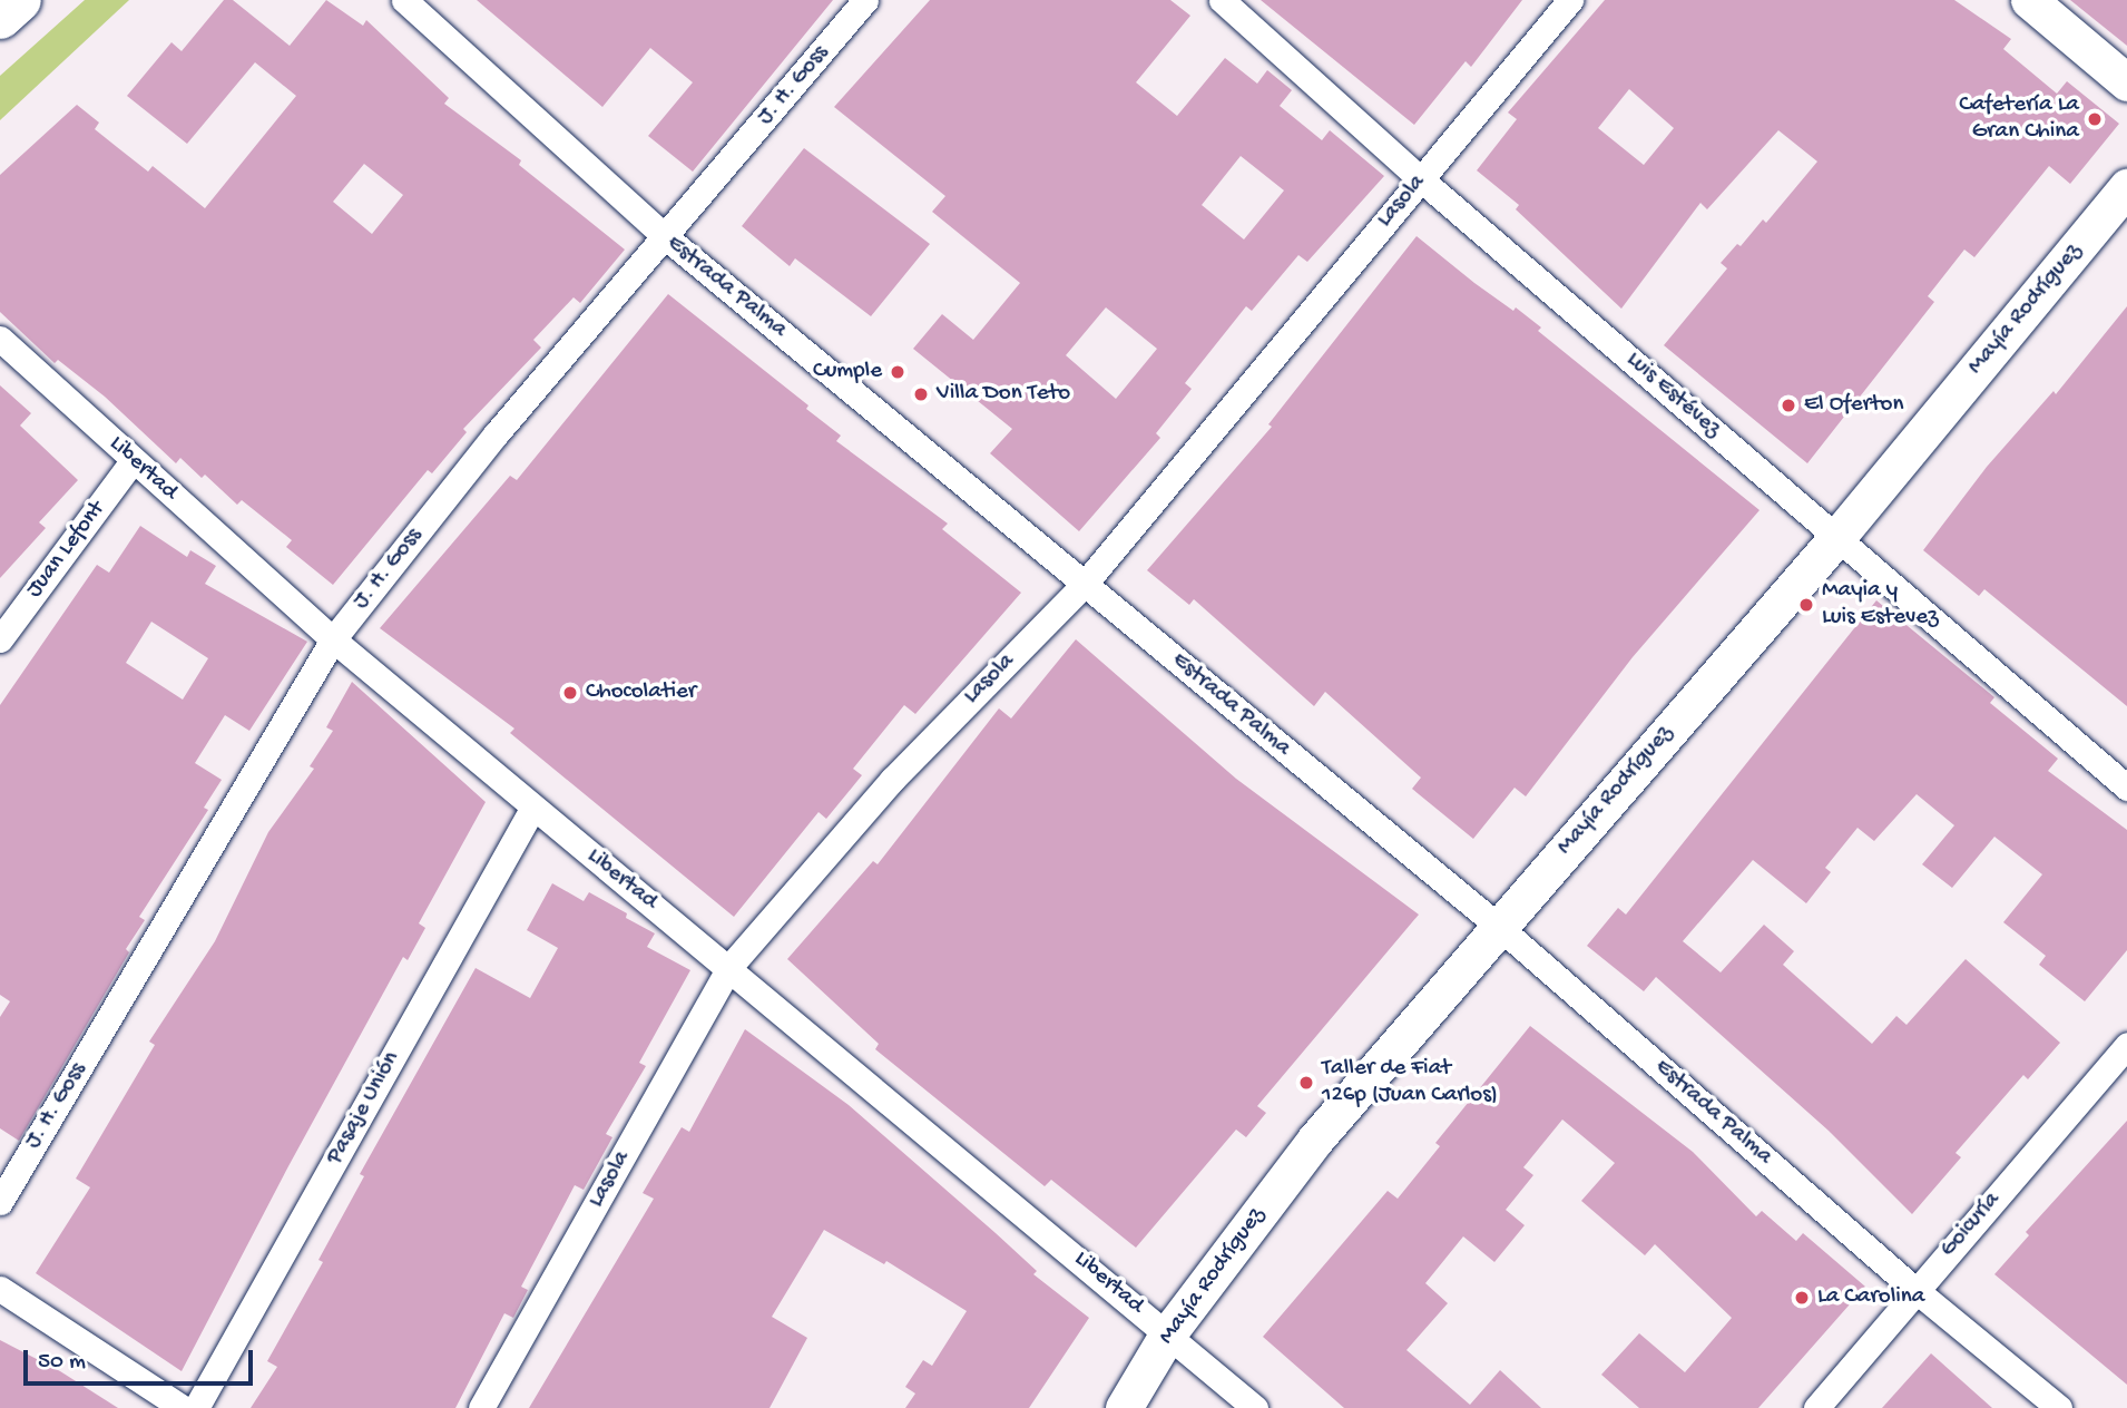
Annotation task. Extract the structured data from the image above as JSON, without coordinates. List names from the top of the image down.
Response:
{
  "streets": {
    "main road": ["Mayía Rodríguez"],
    "street": [
      "J. H. Goss",
      "Lasola",
      "Estrada Palma",
      "Luis Estévez",
      "Libertad",
      "Juan Lefont",
      "Pasaje Unión",
      "Goicuría"
    ]
  },
  "crossings": [
    ["J. H. Goss", "Estrada Palma"],
    ["J. H. Goss", "Libertad"],
    ["Lasola", "Estrada Palma"],
    ["Lasola", "Luis Estévez"],
    ["Lasola", "Libertad"],
    ["Estrada Palma", "Mayía Rodríguez"],
    ["Estrada Palma", "Goicuría"],
    ["Mayía Rodríguez", "Luis Estévez"],
    ["Mayía Rodríguez", "Libertad"],
    ["Libertad", "Juan Lefont"],
    ["Libertad", "Pasaje Unión"]
  ],
  "places": [
    "Cafetería La Gran China",
    "Cumple",
    "Villa Don Teto",
    "El Oferton",
    "Mayia y Luis Estevez",
    "Chocolatier",
    "Taller de Fiat 126p (Juan Carlos)",
    "La Carolina"
  ],
  "scale_bar": "50 m"
}
